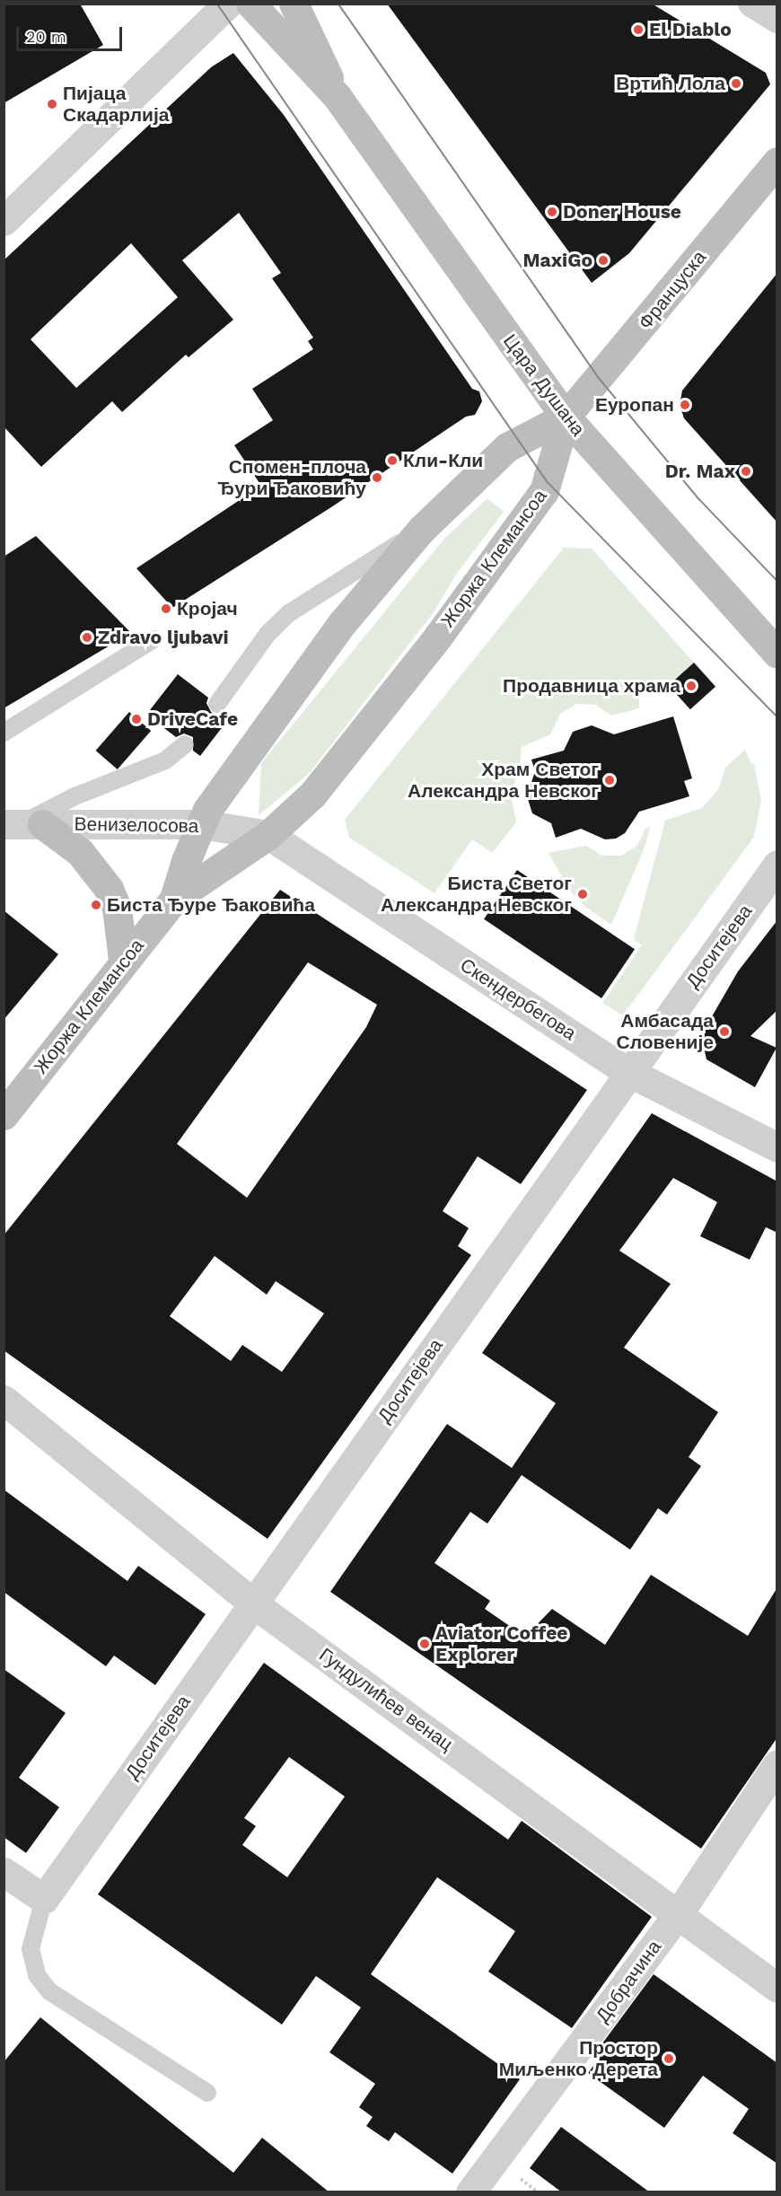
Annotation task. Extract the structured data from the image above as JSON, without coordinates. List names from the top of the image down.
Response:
{
  "streets": {
    "main road": ["Француска", "Цара Душана", "Жоржа Клемансоа"],
    "street": [
      "Венизелосова",
      "Доситејева",
      "Скендербегова",
      "Гундулићев венац",
      "Добрачина"
    ]
  },
  "crossings": [
    ["Француска", "Цара Душана"],
    ["Француска", "Жоржа Клемансоа"],
    ["Цара Душана", "Жоржа Клемансоа"],
    ["Жоржа Клемансоа", "Венизелосова"],
    ["Жоржа Клемансоа", "Скендербегова"],
    ["Венизелосова", "Скендербегова"],
    ["Доситејева", "Скендербегова"],
    ["Доситејева", "Гундулићев венац"],
    ["Гундулићев венац", "Добрачина"]
  ],
  "places": [
    "El Diablo",
    "Вртић Лола",
    "Пијаца Скадарлија",
    "Doner House",
    "MaxiGo",
    "Еуропан",
    "Кли-Кли",
    "Dr. Max",
    "Спомен-плоча Ђури Ђаковићу",
    "Кројач",
    "Zdravo ljubavi",
    "Продавница храма",
    "DriveCafe",
    "Храм Светог Александра Невског",
    "Биста Светог Александра Невског",
    "Биста Ђуре Ђаковића",
    "Амбасада Словеније",
    "Aviator Coffee Explorer",
    "Простор Миљенко Дерета"
  ],
  "scale_bar": "20 m"
}
